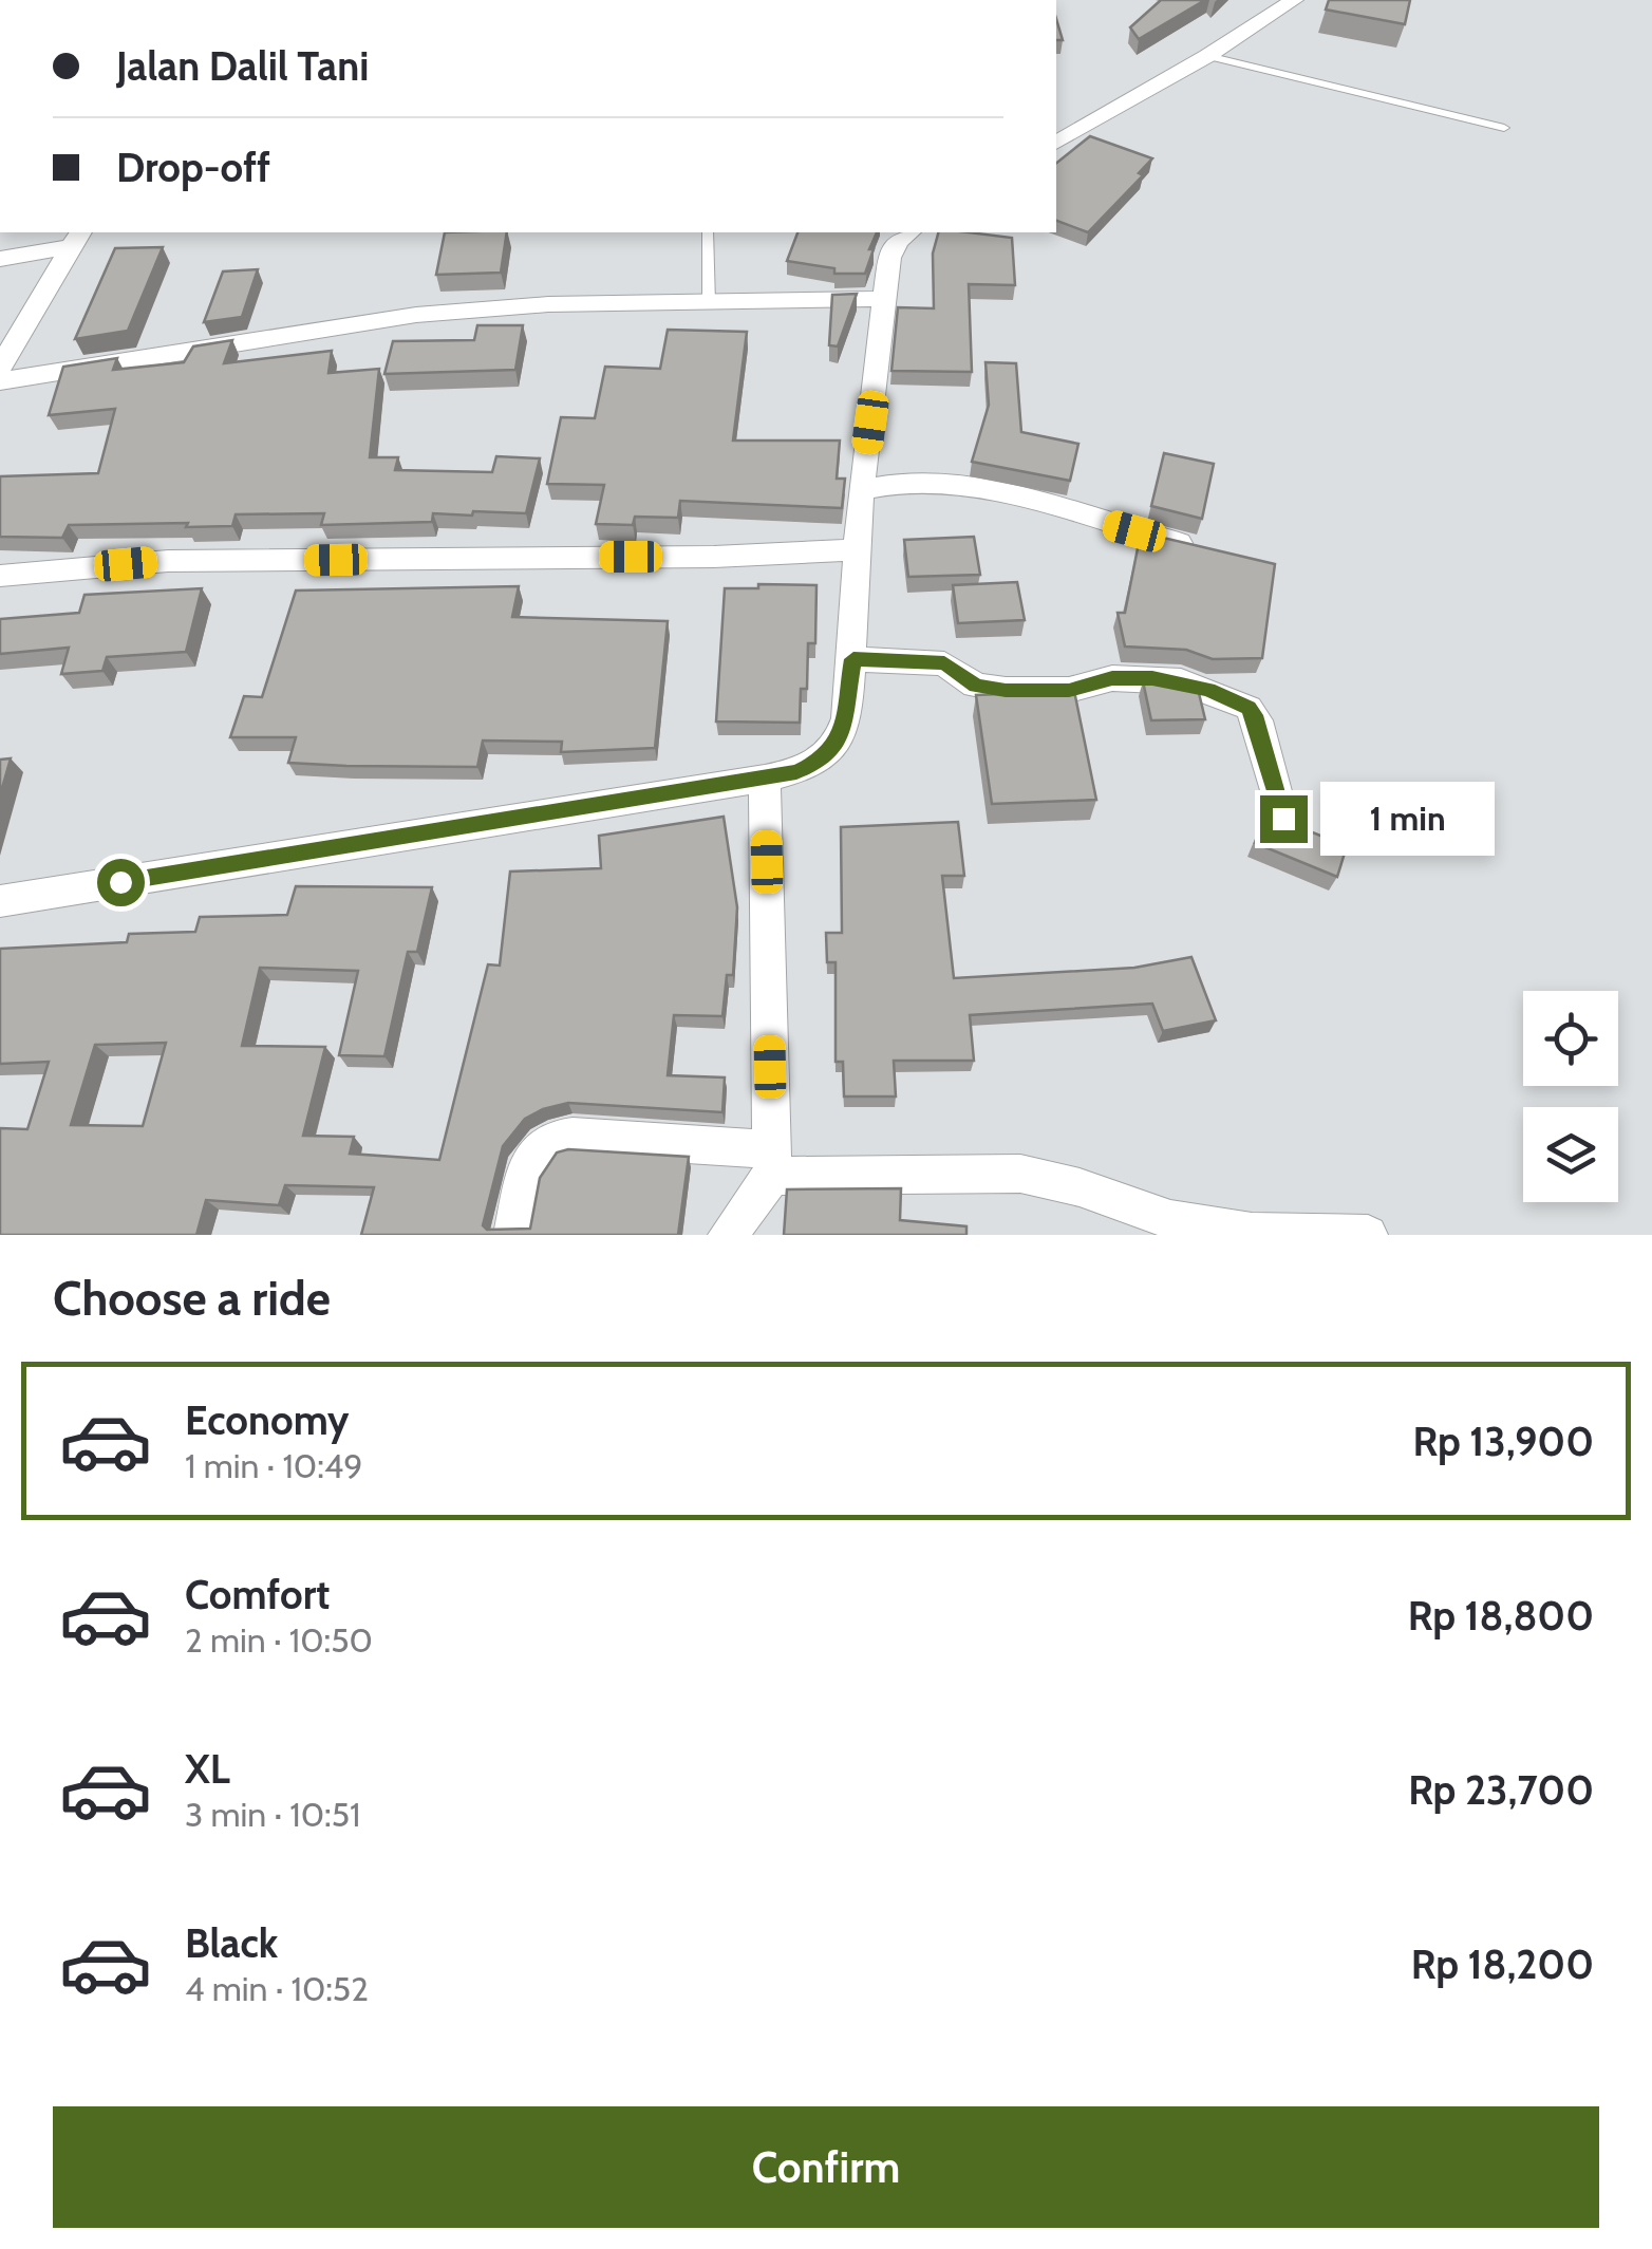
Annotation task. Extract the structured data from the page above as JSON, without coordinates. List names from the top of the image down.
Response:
{
  "page": {
    "banner": ["Jalan Dalil Tani", "Drop-off"],
    "bubble": "1 min",
    "heading": "Choose a ride",
    "list": [
      {
        "name": "Economy",
        "note": "1 min · 10:49",
        "value": "Rp 13,900"
      },
      {
        "name": "Comfort",
        "note": "2 min · 10:50",
        "value": "Rp 18,800"
      },
      {
        "name": "XL",
        "note": "3 min · 10:51",
        "value": "Rp 23,700"
      },
      {
        "name": "Black",
        "note": "4 min · 10:52",
        "value": "Rp 18,200"
      }
    ],
    "buttons": "Confirm"
  }
}
